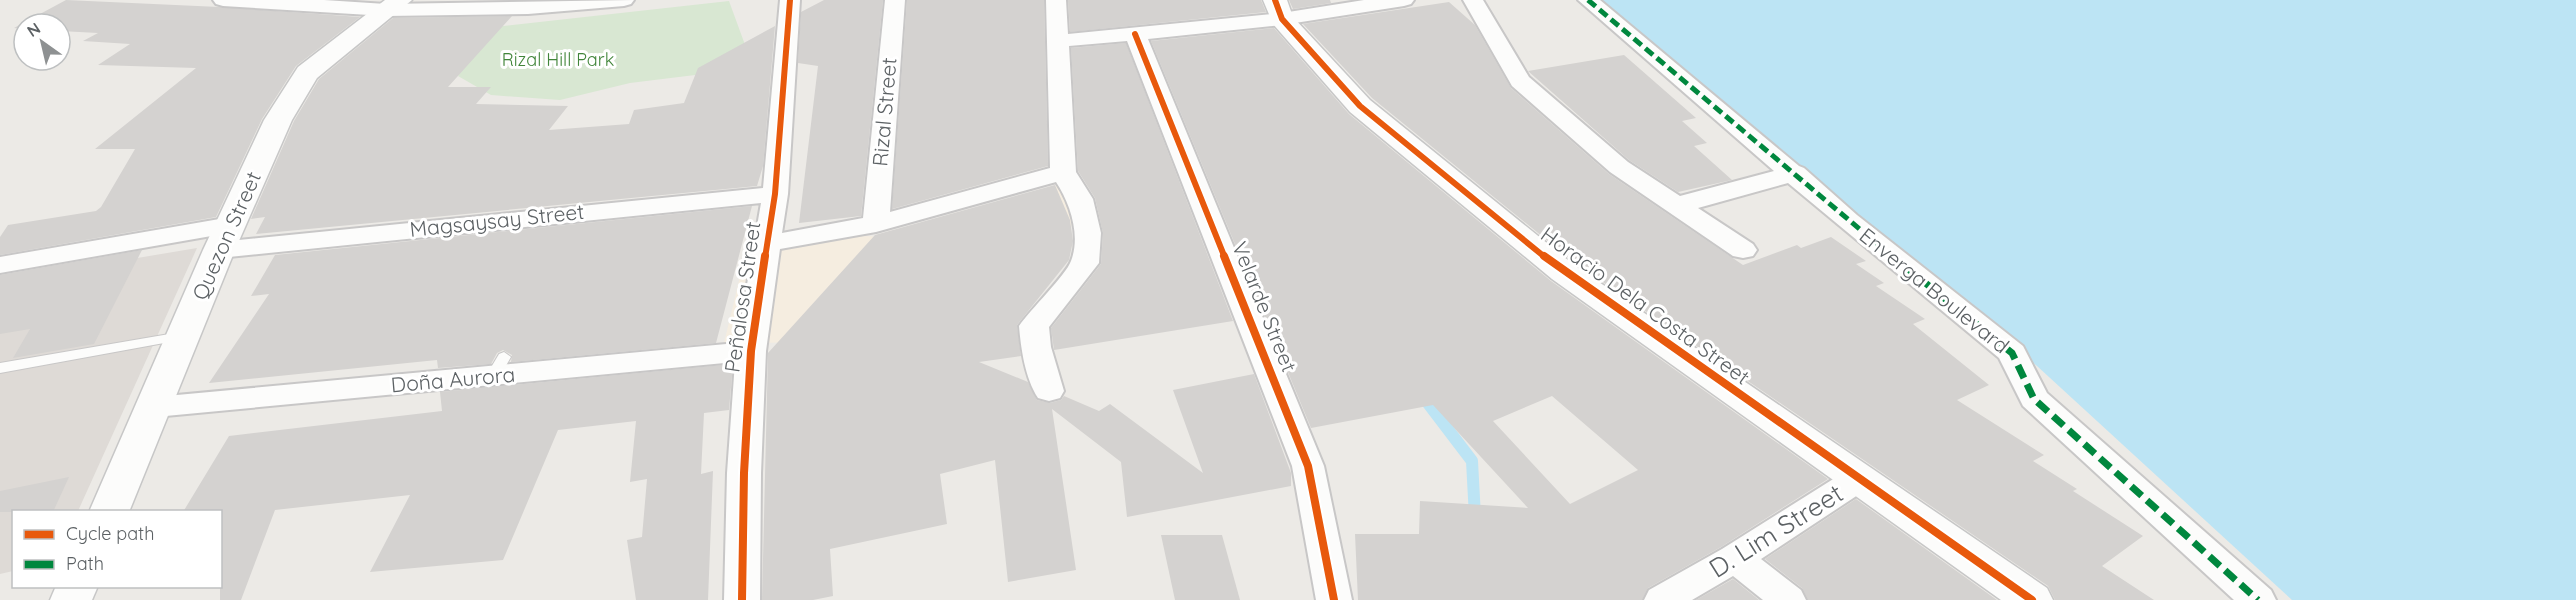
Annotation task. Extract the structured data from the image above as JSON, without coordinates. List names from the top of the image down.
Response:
{
  "streets": {
    "street": [
      "Rizal Street",
      "Magsaysay Street",
      "Quezon Street",
      "Enverga Boulevard",
      "Peñalosa Street",
      "Horacio Dela Costa Street",
      "Velarde Street",
      "Doña Aurora",
      "D. Lim Street"
    ]
  },
  "crossings": [
    ["Magsaysay Street", "Quezon Street"],
    ["Magsaysay Street", "Peñalosa Street"],
    ["Quezon Street", "Doña Aurora"],
    ["Peñalosa Street", "Doña Aurora"],
    ["Horacio Dela Costa Street", "D. Lim Street"]
  ],
  "parks": ["Rizal Hill Park"],
  "legend": ["Cycle path", "Path"],
  "north": "top left"
}
